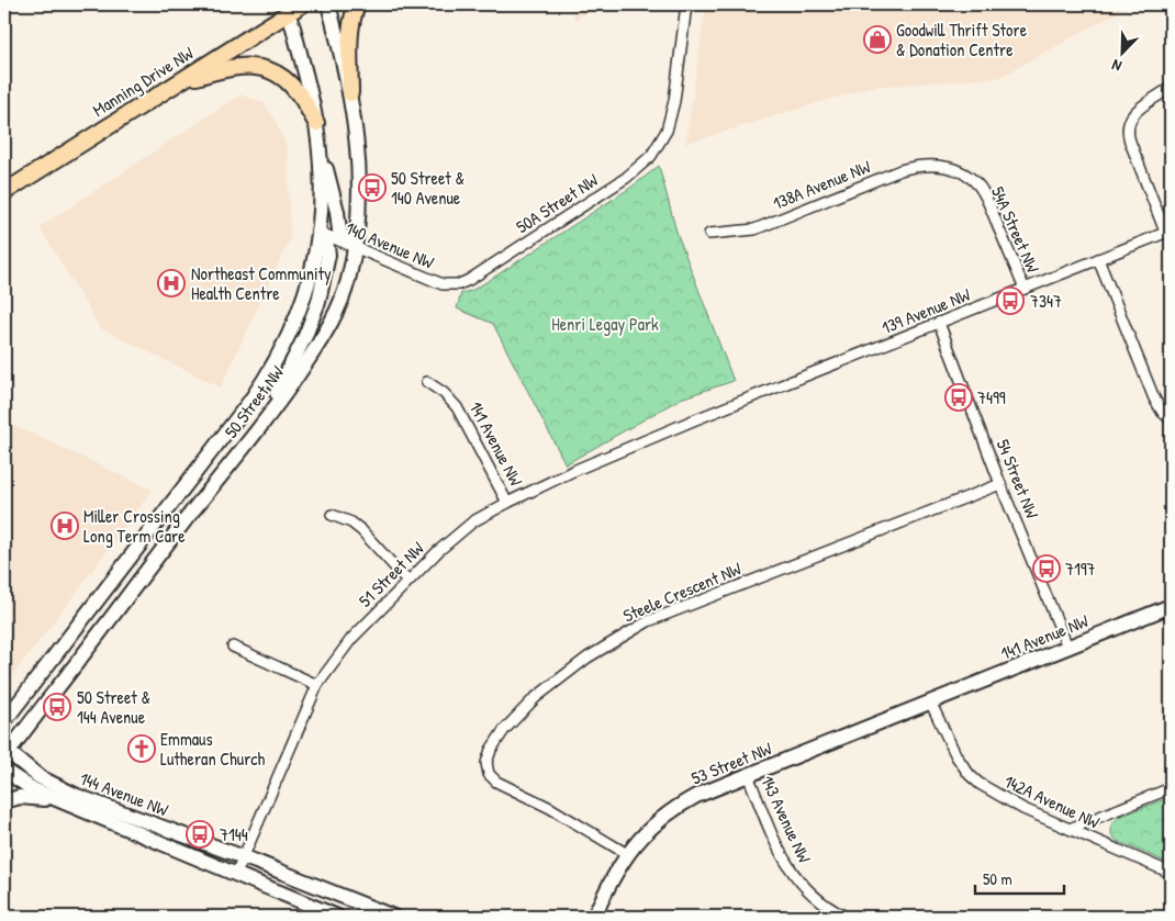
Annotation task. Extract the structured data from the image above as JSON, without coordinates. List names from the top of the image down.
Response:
{
  "streets": {
    "main road": [
      "Manning Drive NW",
      "50 Street NW",
      "141 Avenue NW",
      "53 Street NW",
      "144 Avenue NW"
    ],
    "street": [
      "138A Avenue NW",
      "50A Street NW",
      "54A Street NW",
      "140 Avenue NW",
      "139 Avenue NW",
      "54 Street NW",
      "51 Street NW",
      "Steele Crescent NW",
      "142A Avenue NW",
      "143 Avenue NW"
    ]
  },
  "crossings": [
    ["Manning Drive NW", "50 Street NW"],
    ["138A Avenue NW", "54A Street NW"],
    ["50A Street NW", "140 Avenue NW"],
    ["54A Street NW", "139 Avenue NW"],
    ["140 Avenue NW", "50 Street NW"],
    ["139 Avenue NW", "54 Street NW"],
    ["139 Avenue NW", "51 Street NW"],
    ["50 Street NW", "144 Avenue NW"],
    ["141 Avenue NW", "54 Street NW"],
    ["141 Avenue NW", "51 Street NW"],
    ["141 Avenue NW", "53 Street NW"],
    ["141 Avenue NW", "142A Avenue NW"],
    ["54 Street NW", "Steele Crescent NW"],
    ["51 Street NW", "144 Avenue NW"],
    ["Steele Crescent NW", "53 Street NW"],
    ["53 Street NW", "142A Avenue NW"],
    ["53 Street NW", "143 Avenue NW"]
  ],
  "parks": ["Henri Legay Park"],
  "places": {
    "shop": ["Goodwill Thrift Store & Donation Centre"],
    "bus stop": [
      "50 Street & 140 Avenue",
      "7347",
      "7499",
      "7197",
      "50 Street & 144 Avenue",
      "7144"
    ],
    "hospital": ["Northeast Community Health Centre", "Miller Crossing Long Term Care"],
    "church": ["Emmaus Lutheran Church"]
  },
  "scale_bar": "50 m",
  "north": "bottom left"
}
